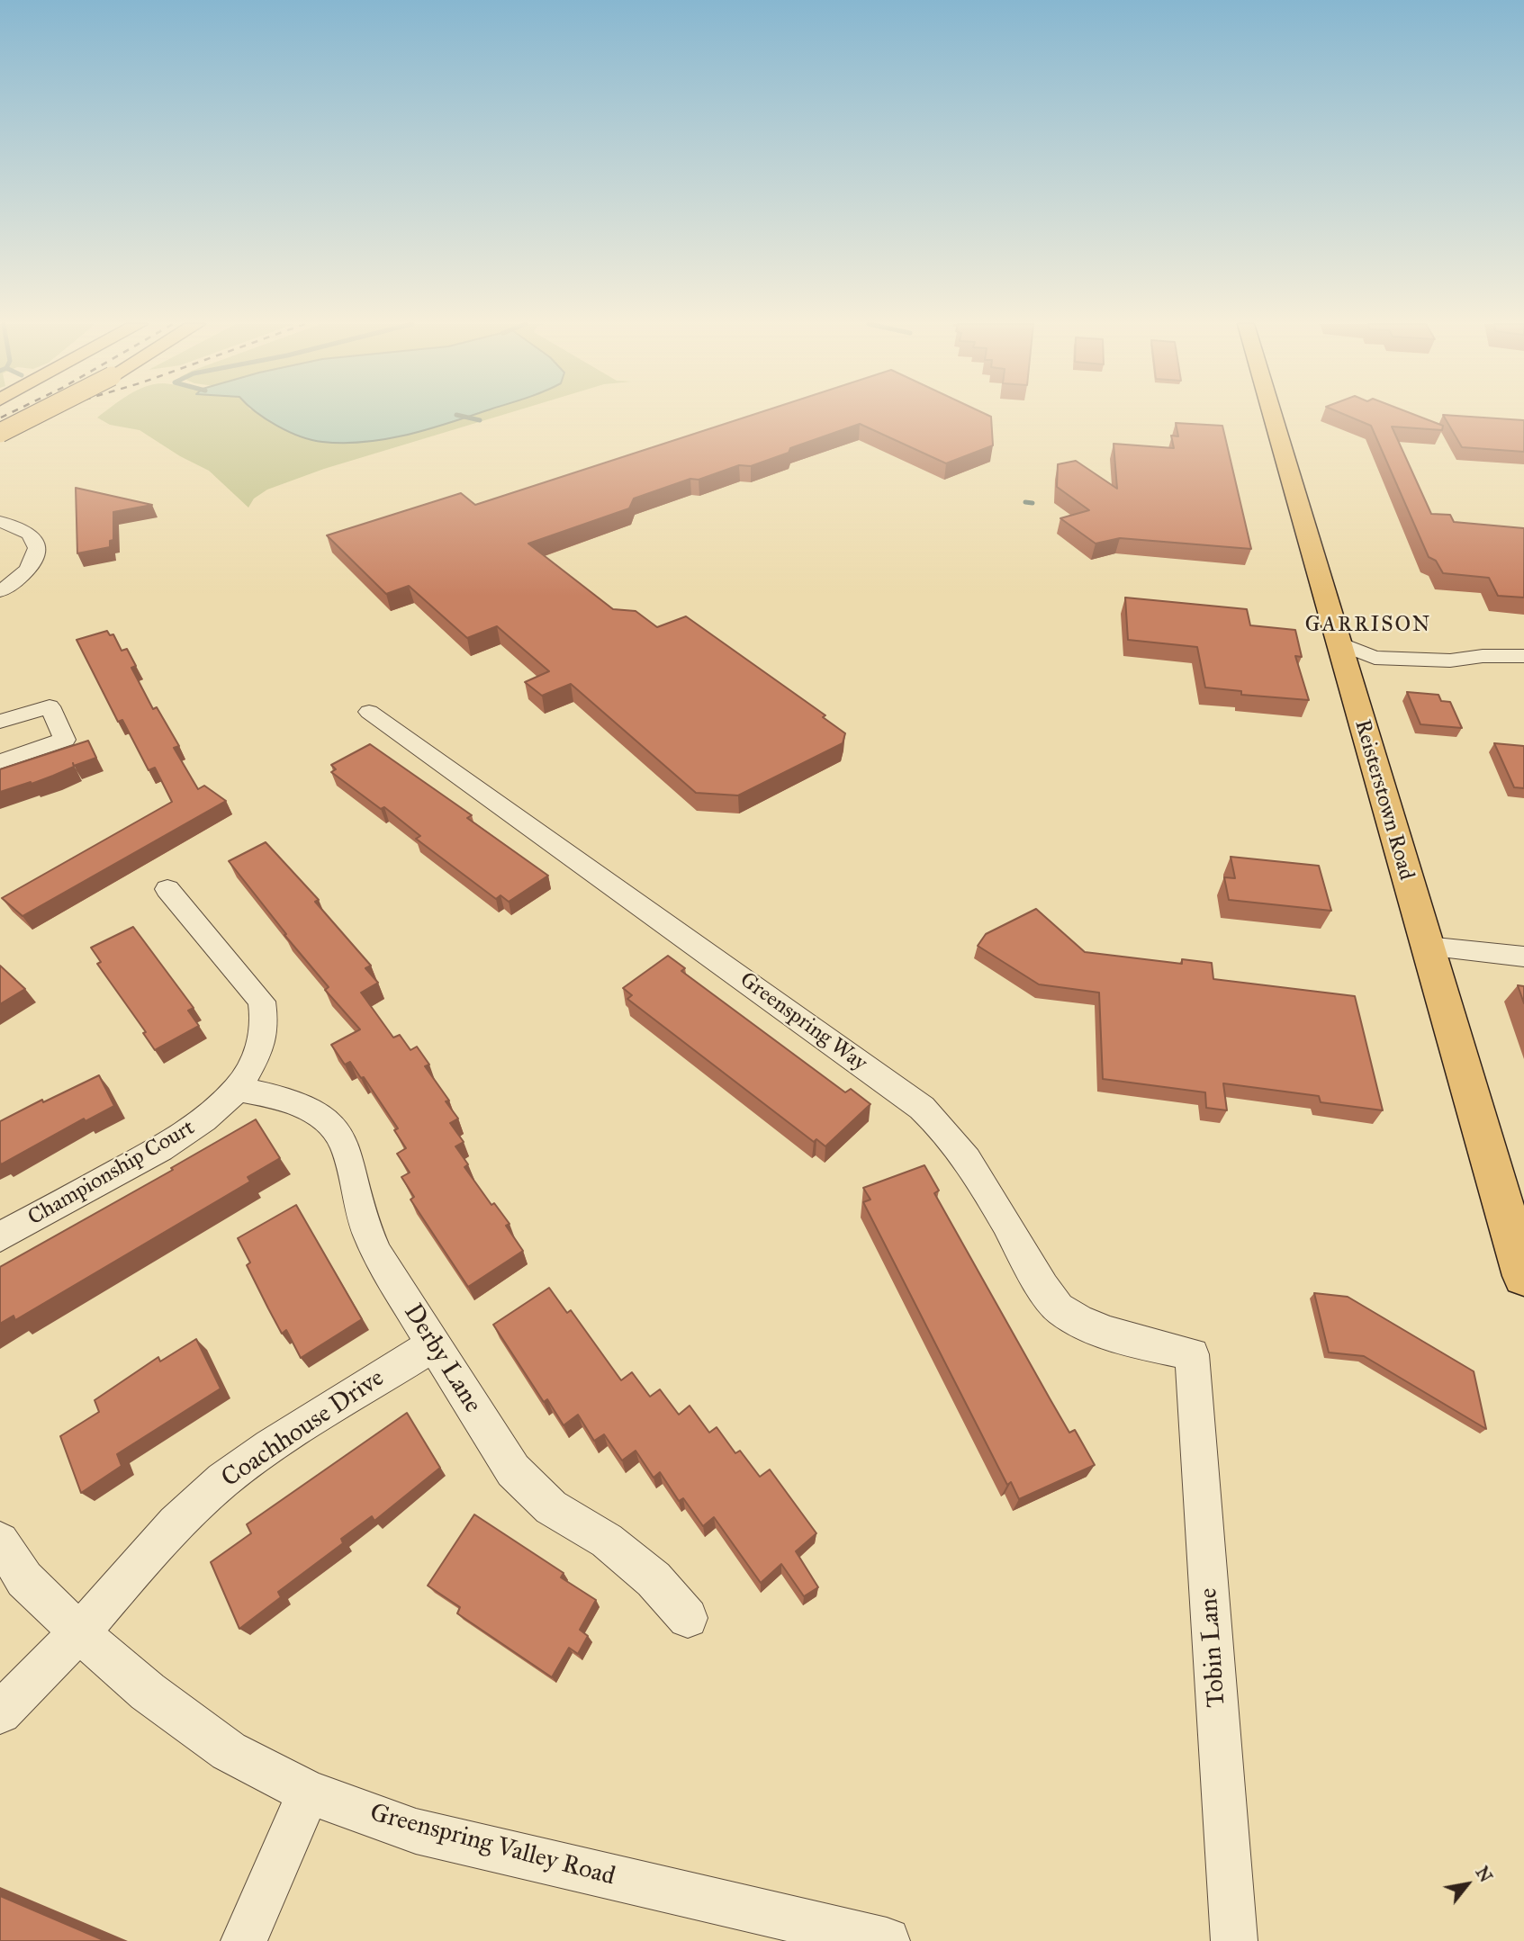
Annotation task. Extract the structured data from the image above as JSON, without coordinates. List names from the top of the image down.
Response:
{
  "streets": {
    "main road": ["Reisterstown Road"],
    "street": [
      "Greenspring Way",
      "Championship Court",
      "Derby Lane",
      "Coachhouse Drive",
      "Tobin Lane",
      "Greenspring Valley Road"
    ]
  },
  "crossings": [
    ["Greenspring Way", "Tobin Lane"],
    ["Championship Court", "Derby Lane"],
    ["Derby Lane", "Coachhouse Drive"],
    ["Coachhouse Drive", "Greenspring Valley Road"]
  ],
  "districts": ["GARRISON"],
  "north": "top right"
}
